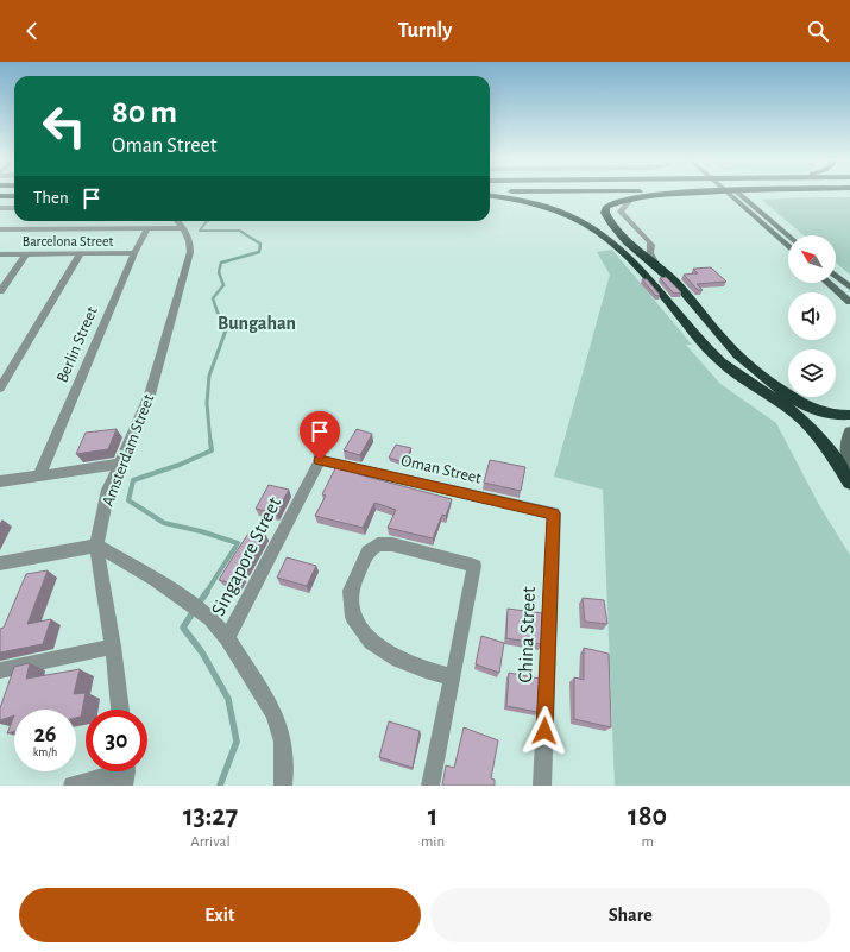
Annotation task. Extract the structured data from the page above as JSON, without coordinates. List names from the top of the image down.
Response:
{
  "streets": {
    "street": [
      "Barcelona Street",
      "Berlin Street",
      "Amsterdam Street",
      "Oman Street",
      "Singapore Street",
      "China Street"
    ]
  },
  "crossings": [
    ["Barcelona Street", "Berlin Street"],
    ["Oman Street", "Singapore Street"],
    ["Oman Street", "China Street"]
  ],
  "districts": ["Bungahan"],
  "north": "top left",
  "page": {
    "header": "Turnly",
    "turn": ["80 m", "Oman Street"],
    "then": "Then",
    "speed": "26 km/h",
    "limit": "30",
    "eta": [
      "13:27",
      "Arrival",
      "1",
      "min",
      "180",
      "m"
    ],
    "buttons": ["Exit", "Share"]
  }
}
